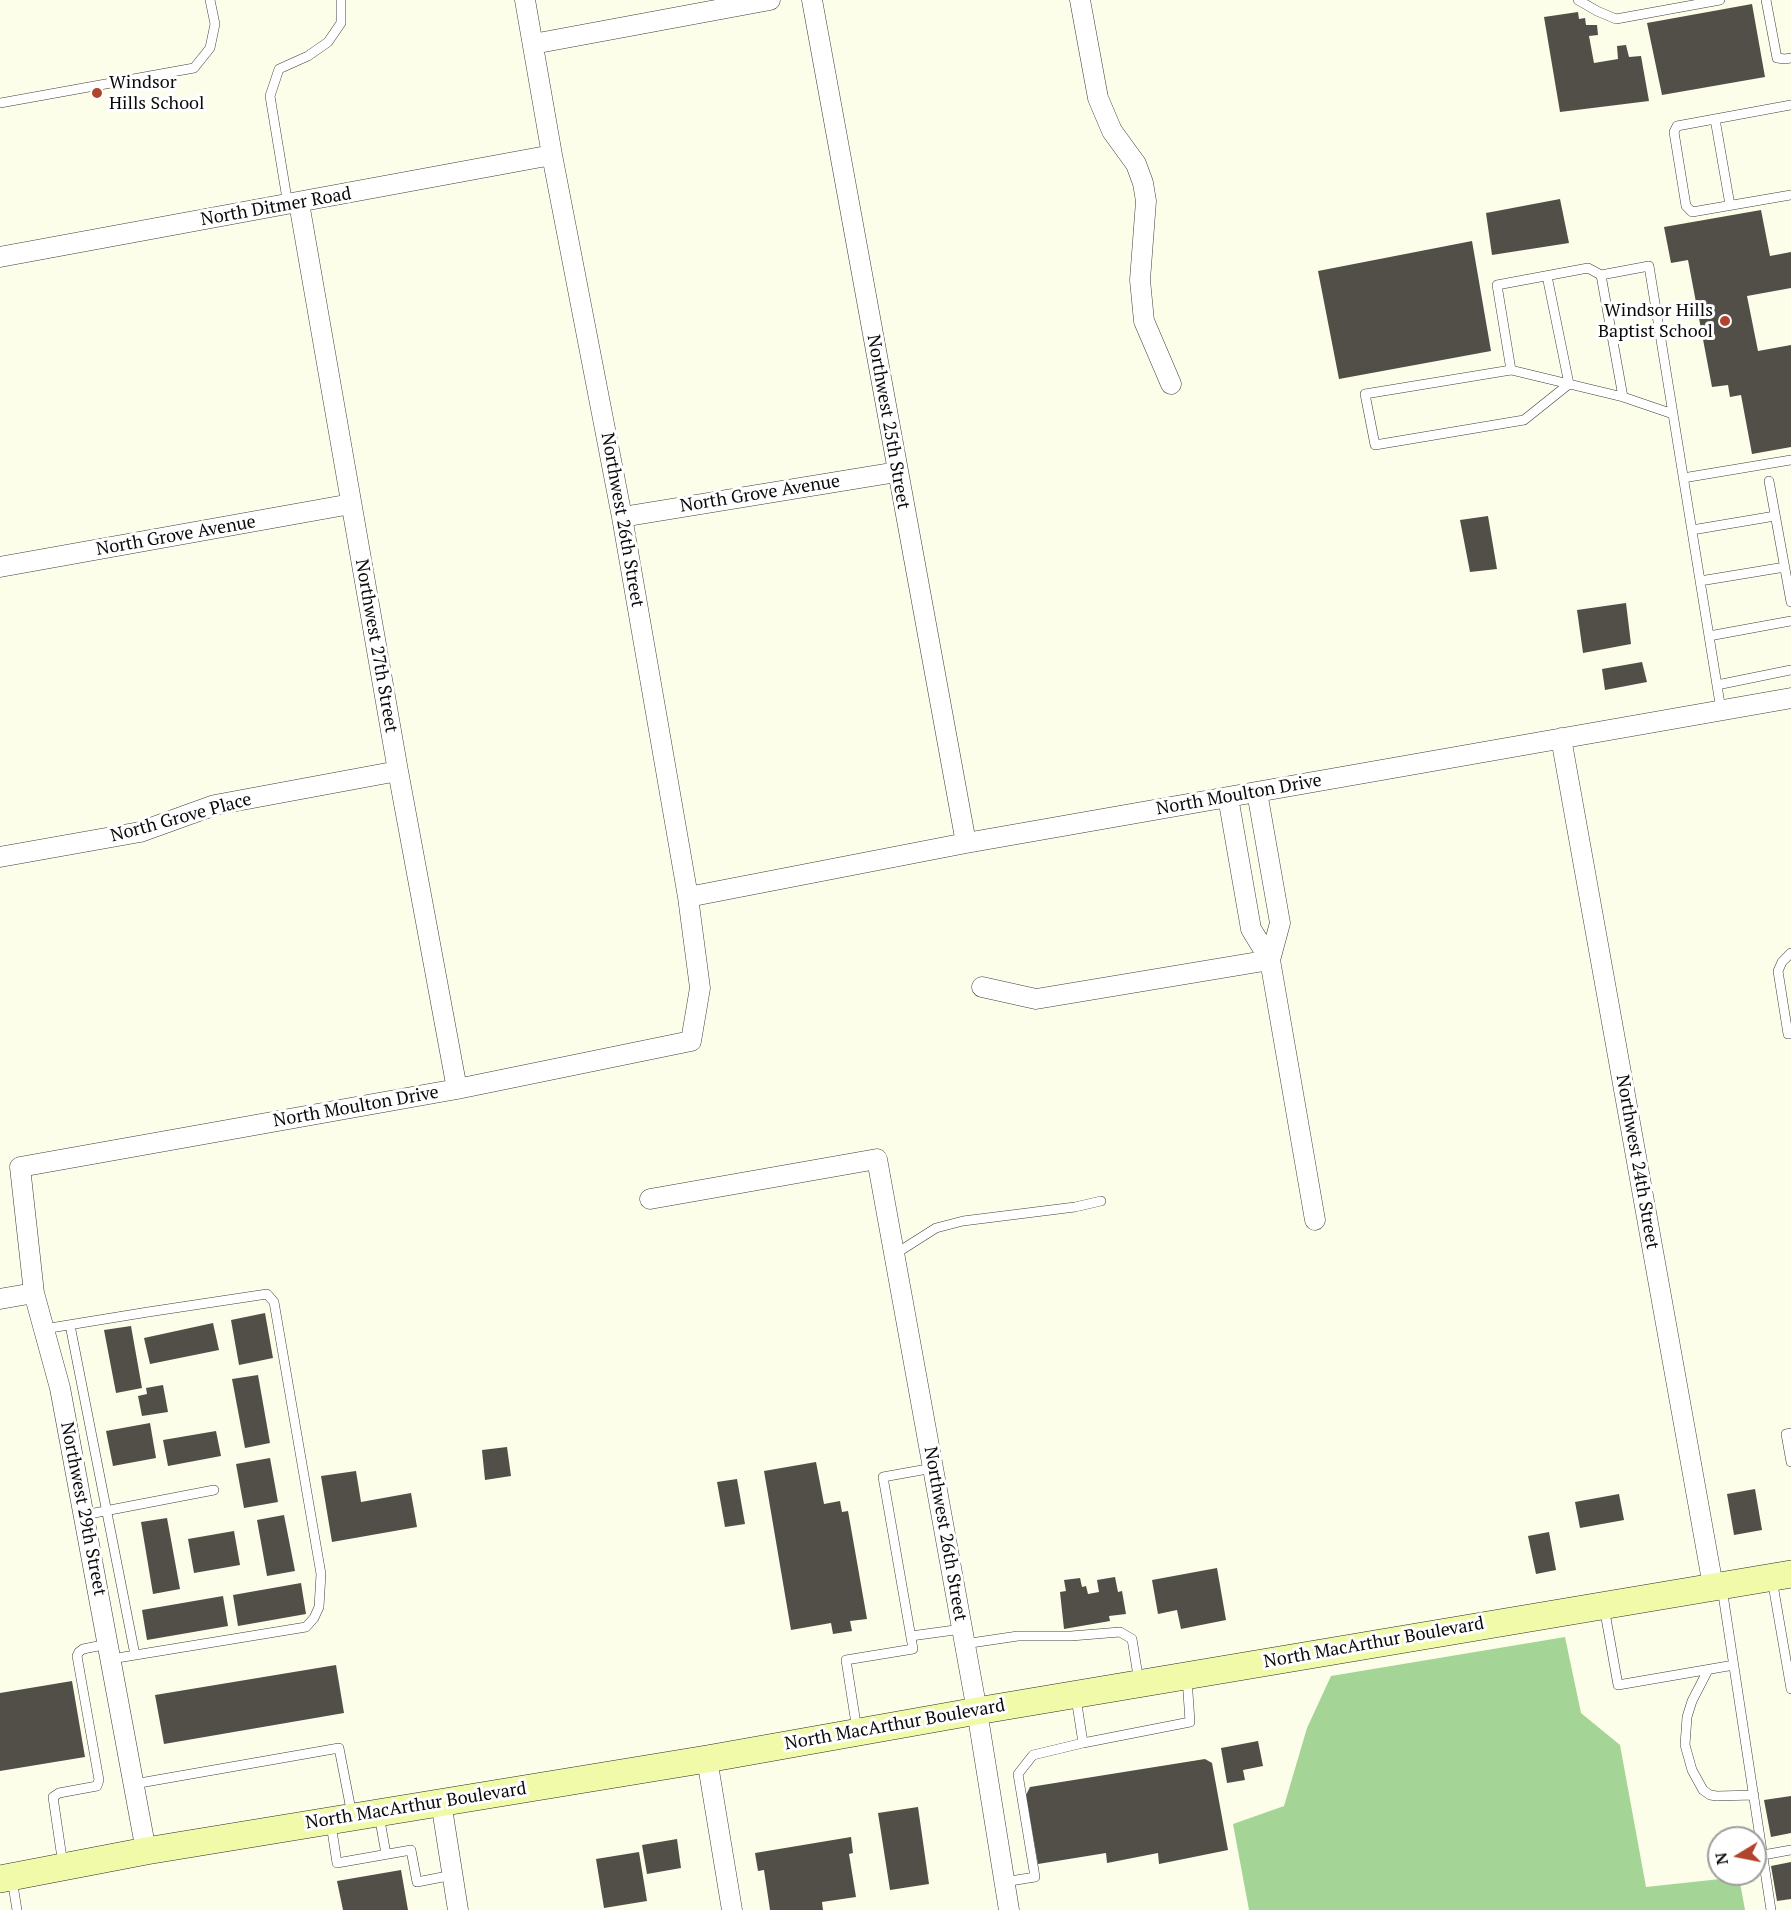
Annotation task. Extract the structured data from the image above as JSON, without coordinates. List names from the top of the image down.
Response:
{
  "streets": {
    "main road": ["North MacArthur Boulevard"],
    "street": [
      "North Ditmer Road",
      "Northwest 25th Street",
      "North Grove Avenue",
      "Northwest 26th Street",
      "Northwest 27th Street",
      "North Moulton Drive",
      "North Grove Place",
      "Northwest 24th Street",
      "Northwest 29th Street"
    ]
  },
  "crossings": [
    ["North Ditmer Road", "Northwest 26th Street"],
    ["North Ditmer Road", "Northwest 27th Street"],
    ["Northwest 25th Street", "North Grove Avenue"],
    ["Northwest 25th Street", "North Moulton Drive"],
    ["North Grove Avenue", "Northwest 26th Street"],
    ["North Grove Avenue", "Northwest 27th Street"],
    ["Northwest 26th Street", "North Moulton Drive"],
    ["Northwest 26th Street", "North MacArthur Boulevard"],
    ["Northwest 27th Street", "North Moulton Drive"],
    ["Northwest 27th Street", "North Grove Place"],
    ["North Moulton Drive", "Northwest 24th Street"],
    ["North Moulton Drive", "Northwest 29th Street"],
    ["Northwest 24th Street", "North MacArthur Boulevard"],
    ["Northwest 29th Street", "North MacArthur Boulevard"]
  ],
  "places": ["Windsor Hills School", "Windsor Hills Baptist School"],
  "north": "left"
}
